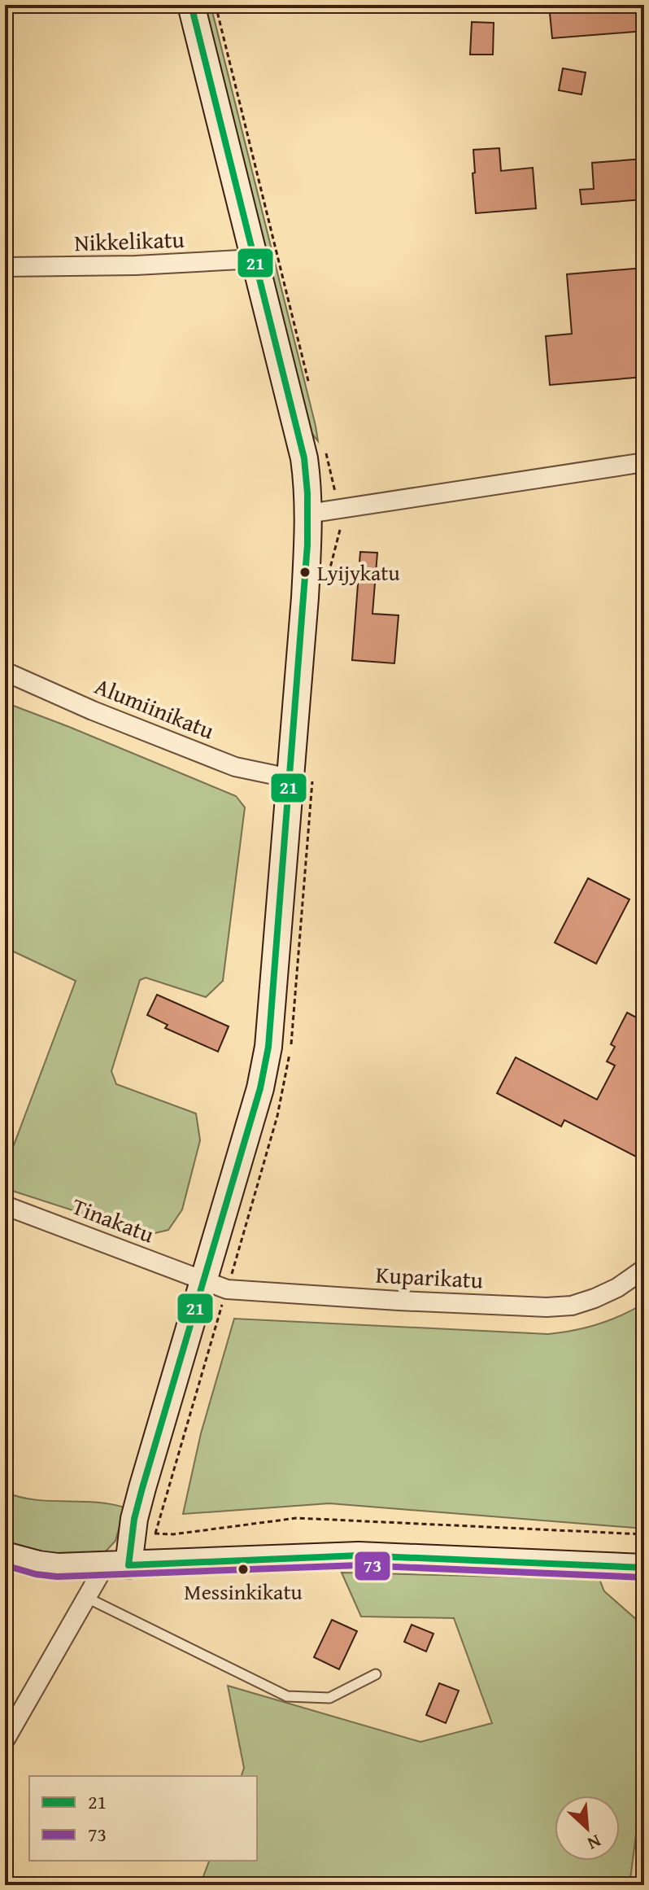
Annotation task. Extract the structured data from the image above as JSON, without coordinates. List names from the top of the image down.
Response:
{
  "streets": {
    "street": [
      "Nikkelikatu",
      "Alumiinikatu",
      "Tinakatu",
      "Kuparikatu"
    ]
  },
  "crossings": [
    ["Tinakatu", "Kuparikatu"]
  ],
  "places": ["Lyijykatu", "Messinkikatu"],
  "lines": ["transit line 21", "transit line 73"],
  "legend": ["21", "73"],
  "north": "bottom right"
}
